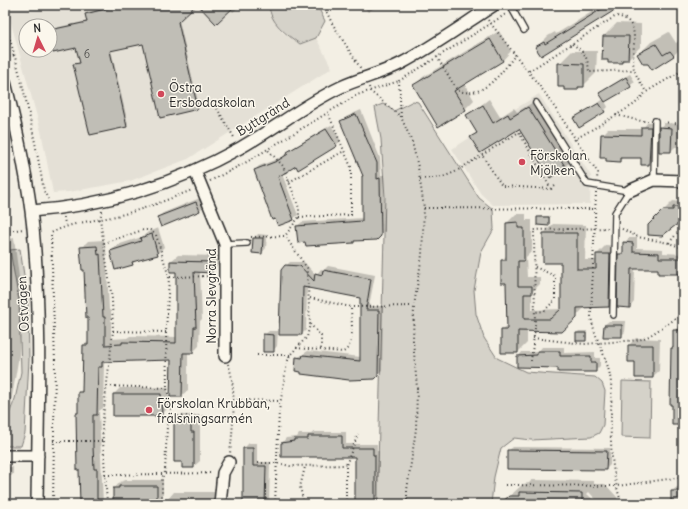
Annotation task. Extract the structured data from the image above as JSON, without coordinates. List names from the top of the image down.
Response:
{
  "streets": {
    "street": ["Byttgränd", "Norra Slevgränd", "Ostvägen"]
  },
  "crossings": [
    ["Byttgränd", "Norra Slevgränd"],
    ["Byttgränd", "Ostvägen"]
  ],
  "places": ["Östra Ersbodaskolan", "Förskolan Mjölken", "Förskolan Krubban, frälsningsarmén"],
  "house_numbers": ["6"],
  "north": "top"
}
